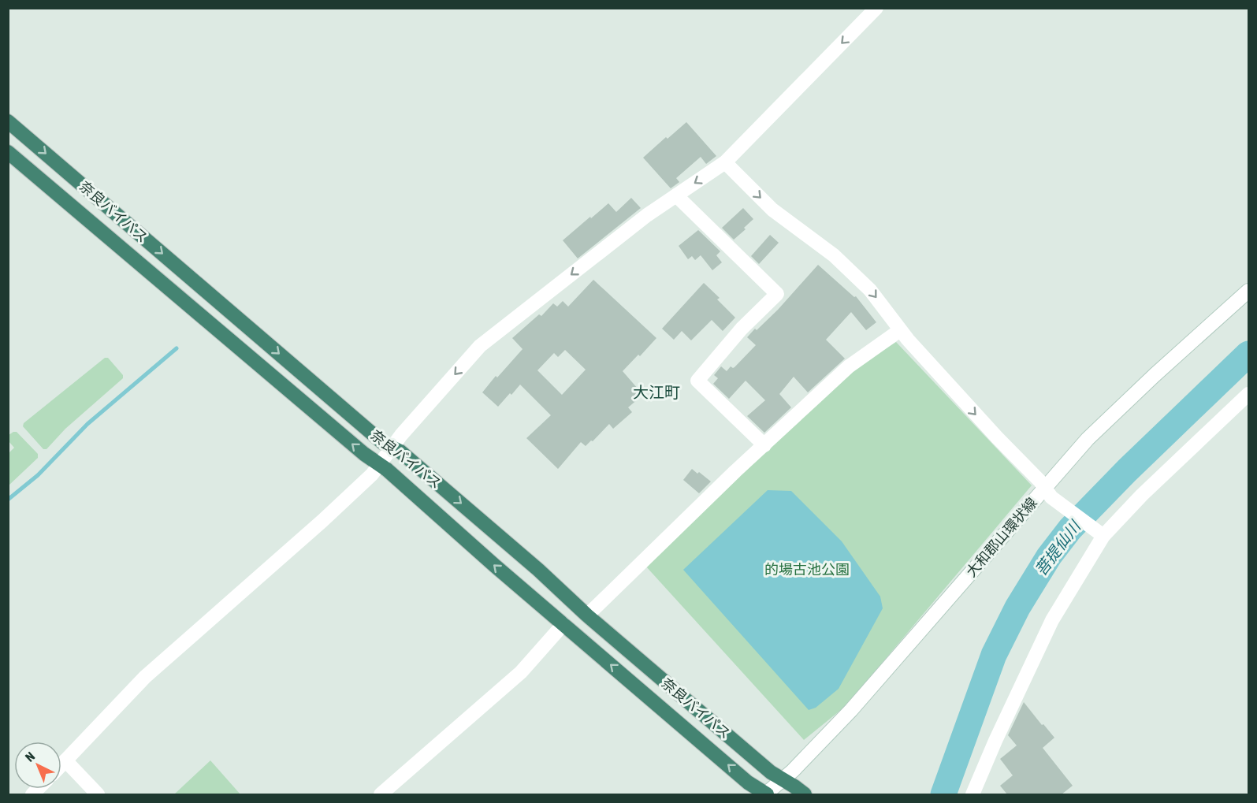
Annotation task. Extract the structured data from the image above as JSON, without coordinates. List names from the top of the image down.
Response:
{
  "streets": {
    "highway": ["奈良バイパス"],
    "street": ["大和郡山環状線"]
  },
  "crossings": [
    ["奈良バイパス", "大和郡山環状線"]
  ],
  "districts": ["大江町"],
  "water": ["菩提仙川"],
  "parks": ["的場古池公園"],
  "north": "top left"
}
